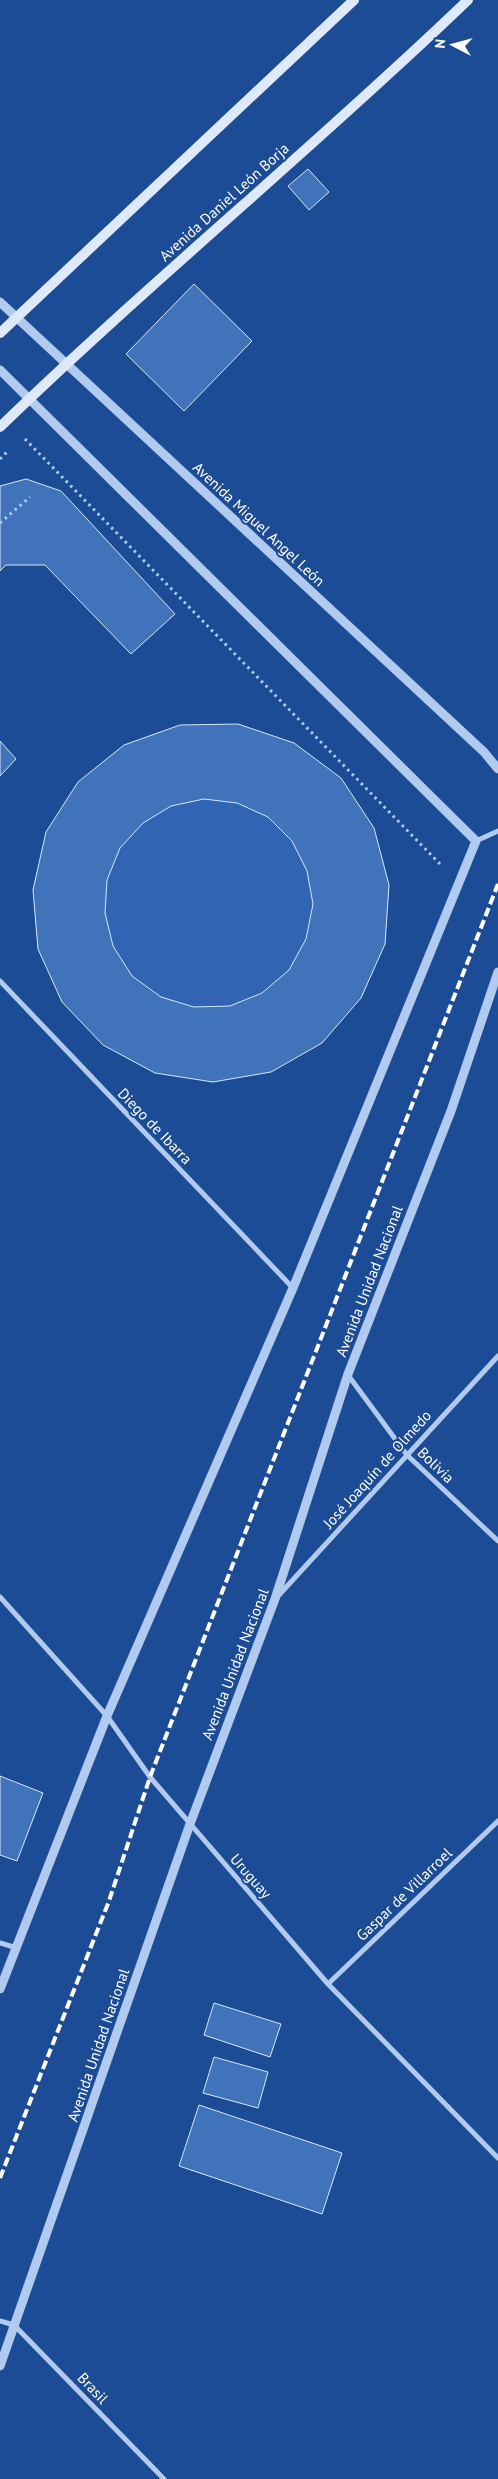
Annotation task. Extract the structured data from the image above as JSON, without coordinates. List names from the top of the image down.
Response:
{
  "streets": {
    "main road": ["Avenida Daniel León Borja"],
    "street": [
      "Avenida Miguel Angel León",
      "Diego de Ibarra",
      "Avenida Unidad Nacional",
      "Bolivia",
      "José Joaquín de Olmedo",
      "Uruguay",
      "Gaspar de Villarroel",
      "Brasil"
    ]
  },
  "crossings": [
    ["Avenida Daniel León Borja", "Avenida Miguel Angel León"],
    ["Avenida Unidad Nacional", "Bolivia"],
    ["Avenida Unidad Nacional", "José Joaquín de Olmedo"],
    ["Avenida Unidad Nacional", "Uruguay"],
    ["Avenida Unidad Nacional", "Brasil"],
    ["Bolivia", "José Joaquín de Olmedo"],
    ["Uruguay", "Gaspar de Villarroel"]
  ],
  "north": "left"
}
